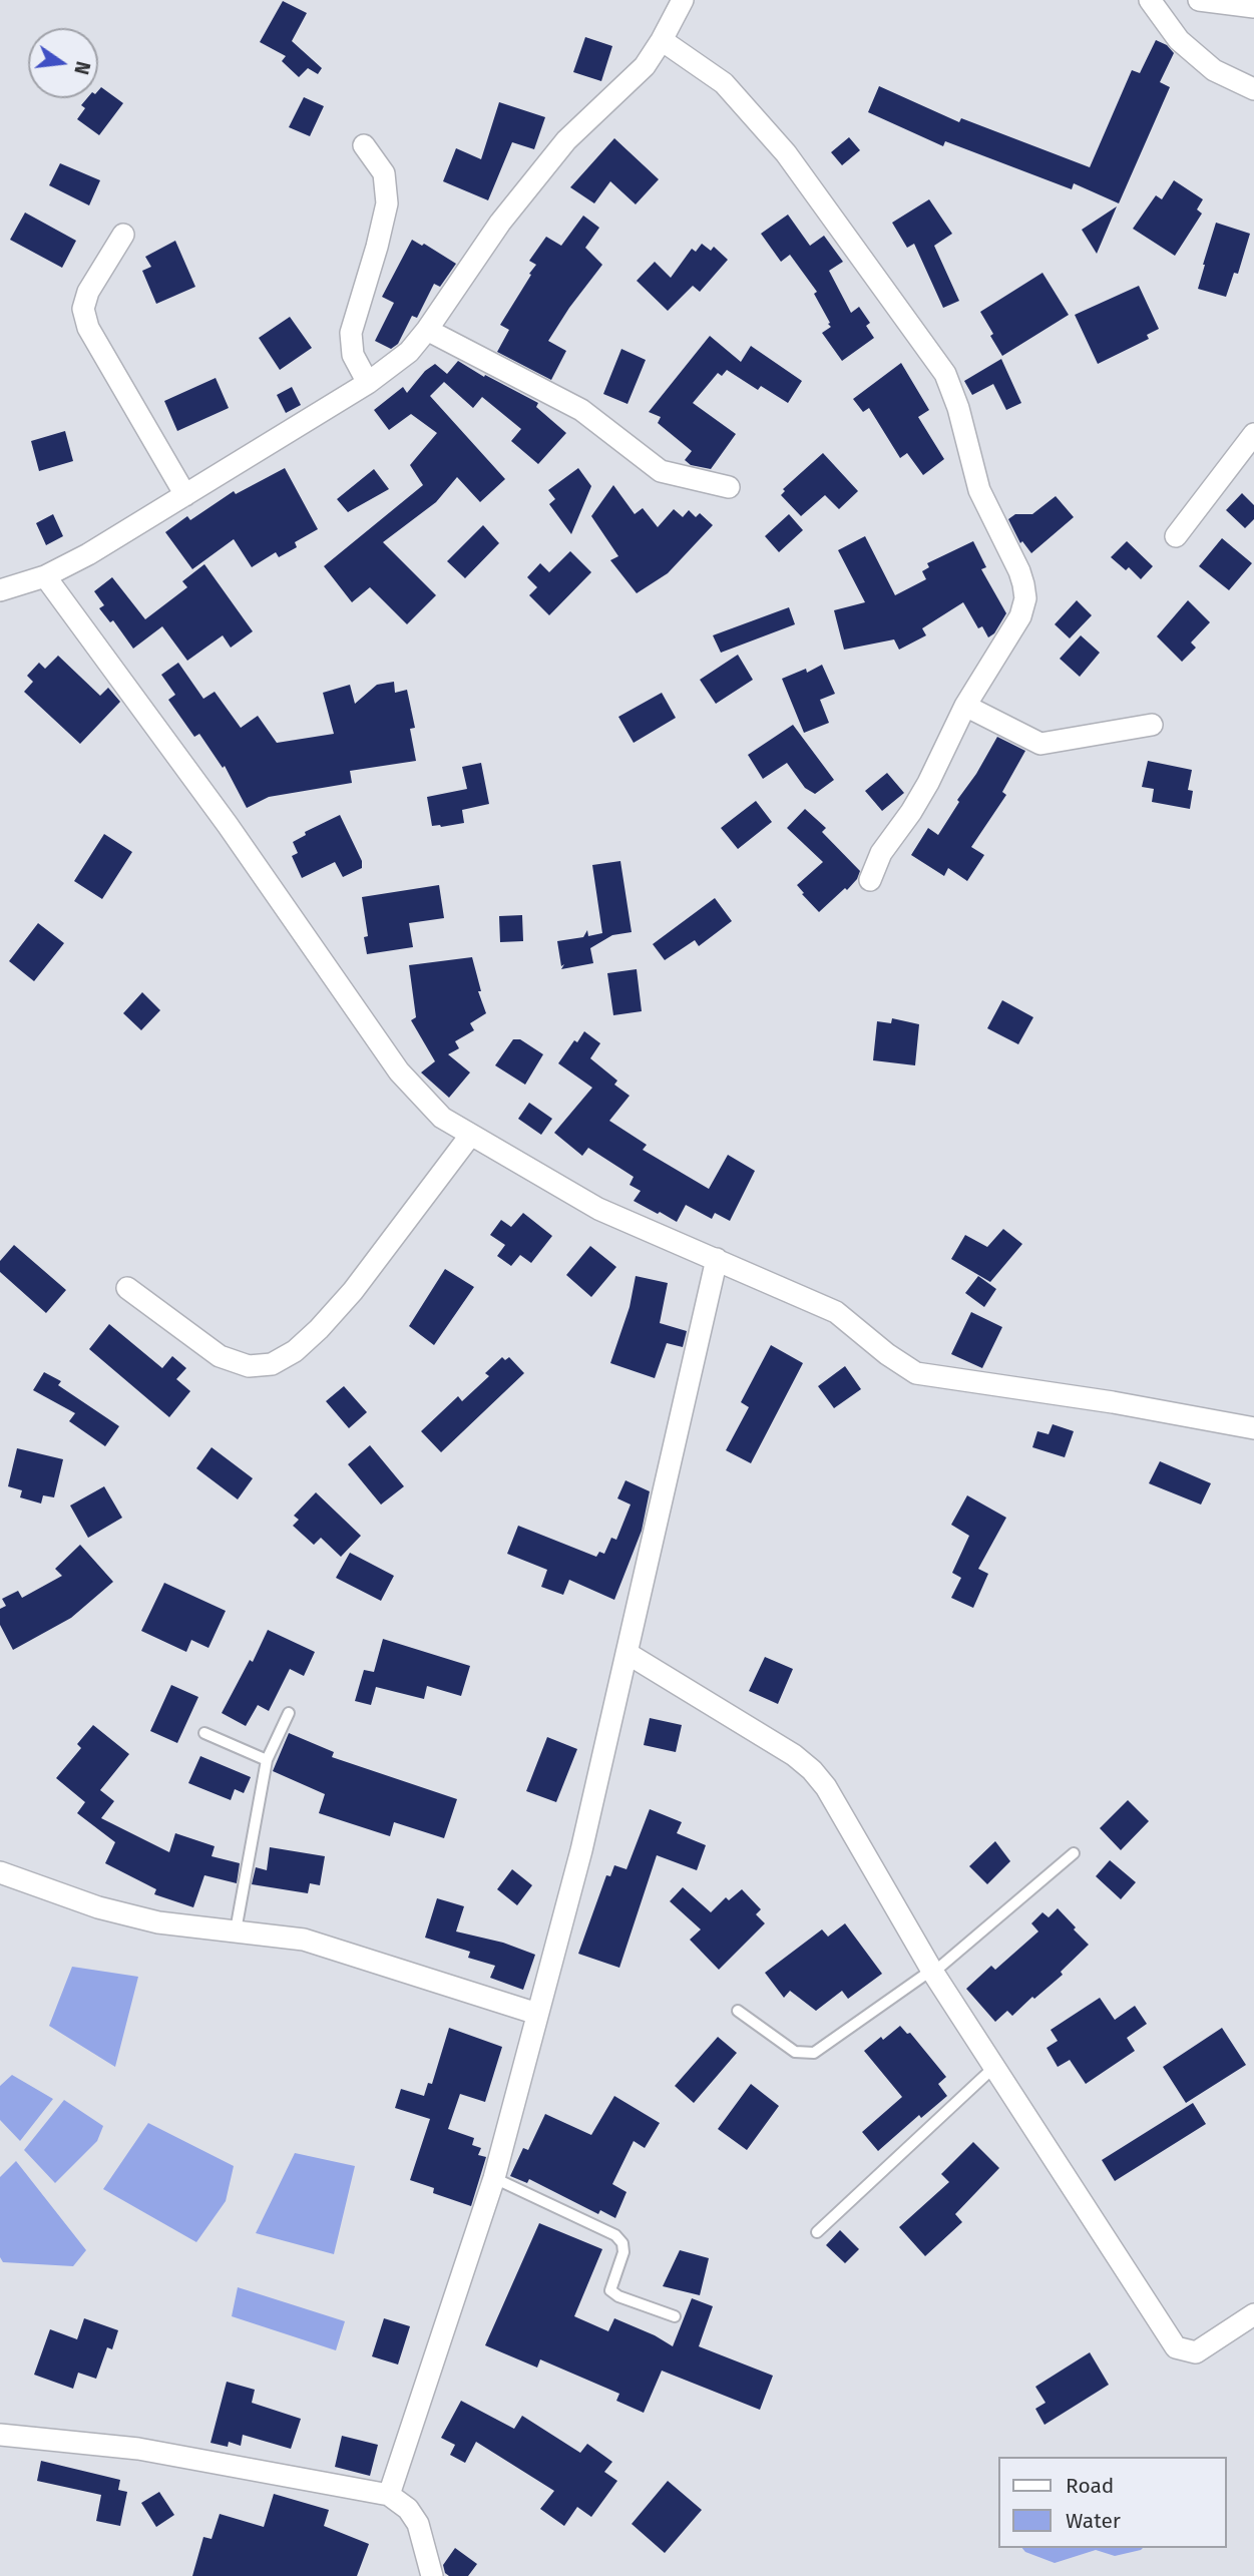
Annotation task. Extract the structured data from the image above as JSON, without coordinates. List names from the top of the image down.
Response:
{
  "legend": ["Road", "Water"],
  "north": "right"
}
